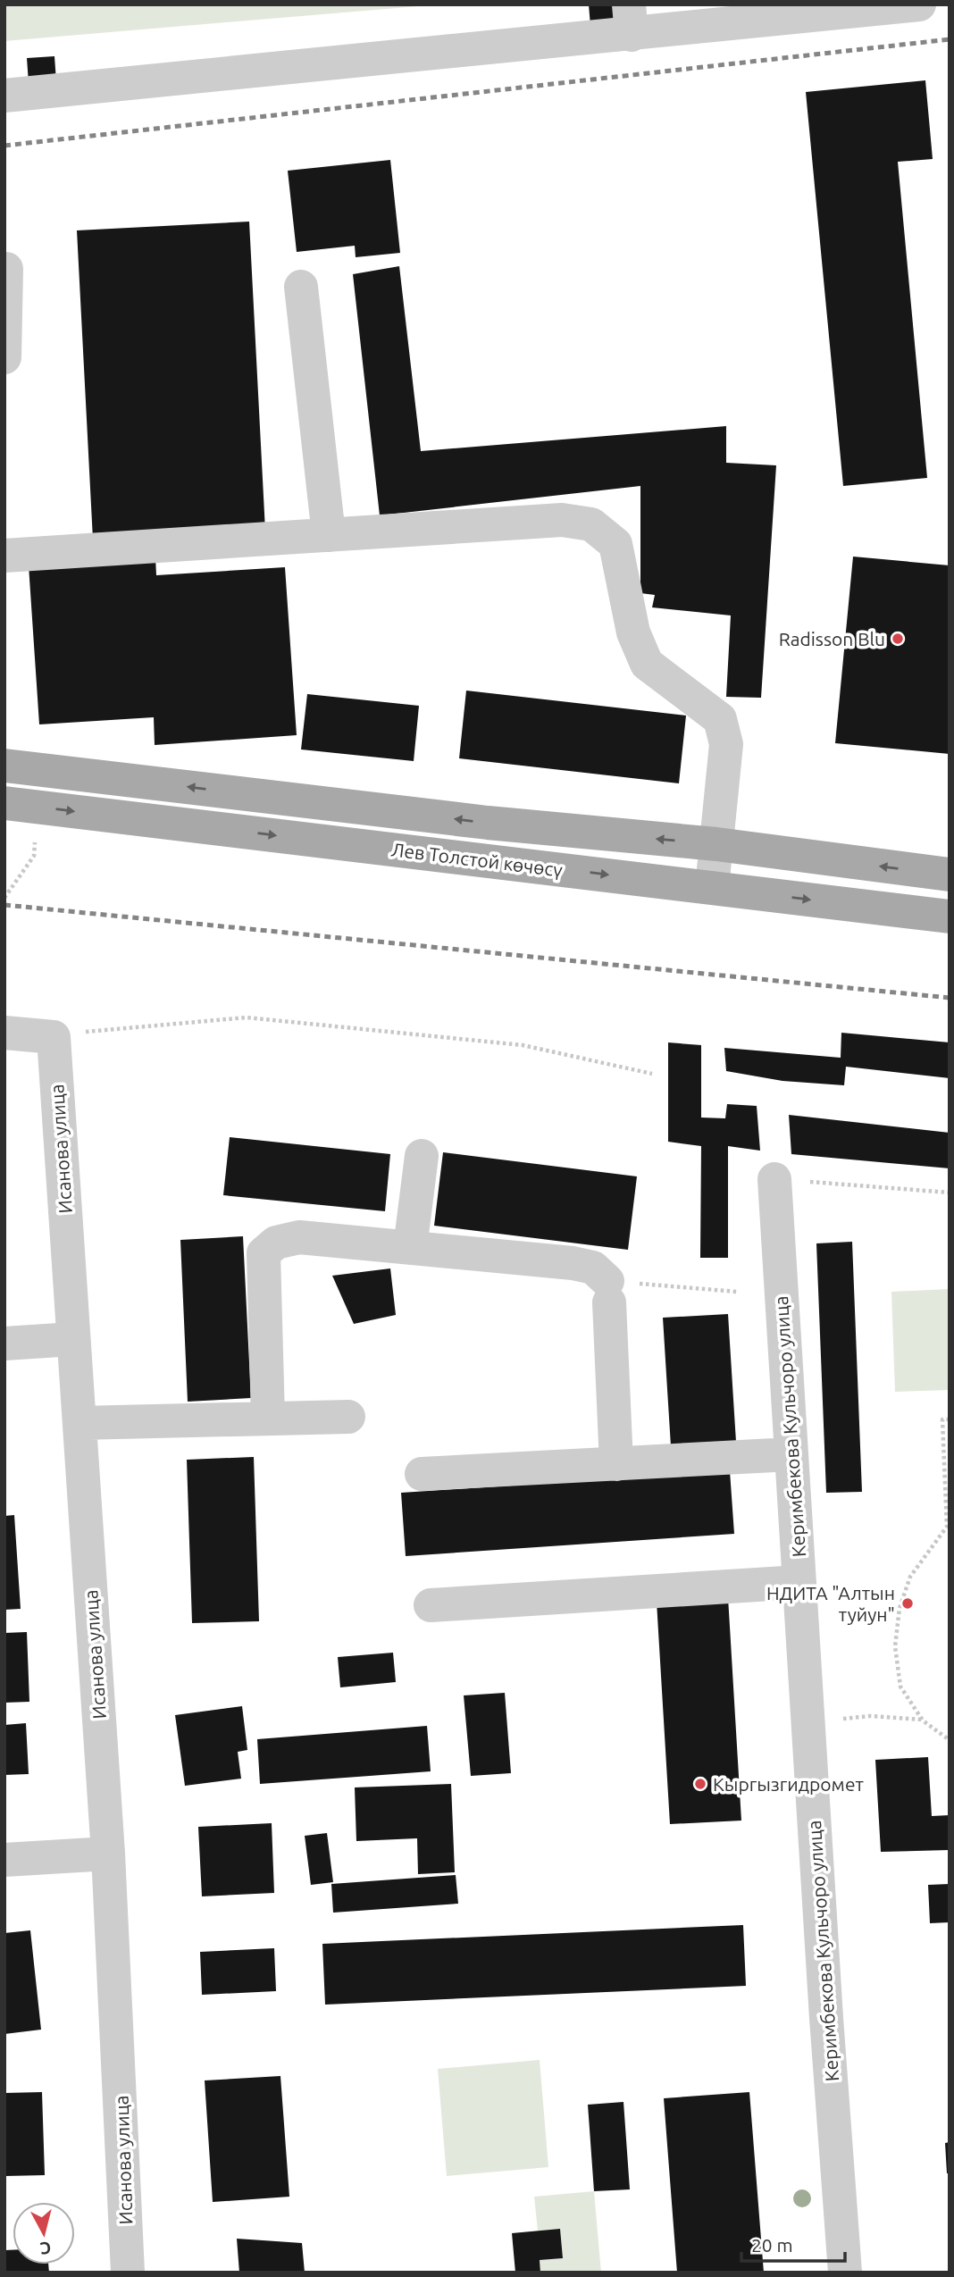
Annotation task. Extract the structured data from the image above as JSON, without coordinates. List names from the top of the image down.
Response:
{
  "streets": {
    "main road": ["Лев Толстой көчөсү"],
    "street": ["Исанова улица", "Керимбекова Кульчоро улица"]
  },
  "places": ["Radisson Blu", "НДИТА \"Алтын туйун\"", "Кыргызгидромет"],
  "scale_bar": "20 m",
  "north": "bottom"
}
